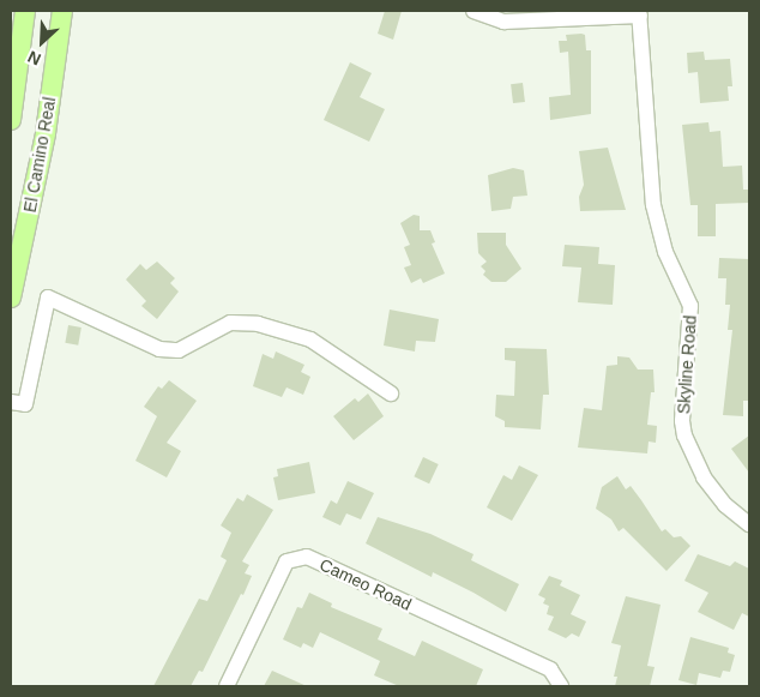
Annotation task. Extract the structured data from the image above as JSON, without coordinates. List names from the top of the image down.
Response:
{
  "streets": {
    "main road": ["El Camino Real"],
    "street": ["Skyline Road", "Cameo Road"]
  },
  "north": "bottom left"
}
